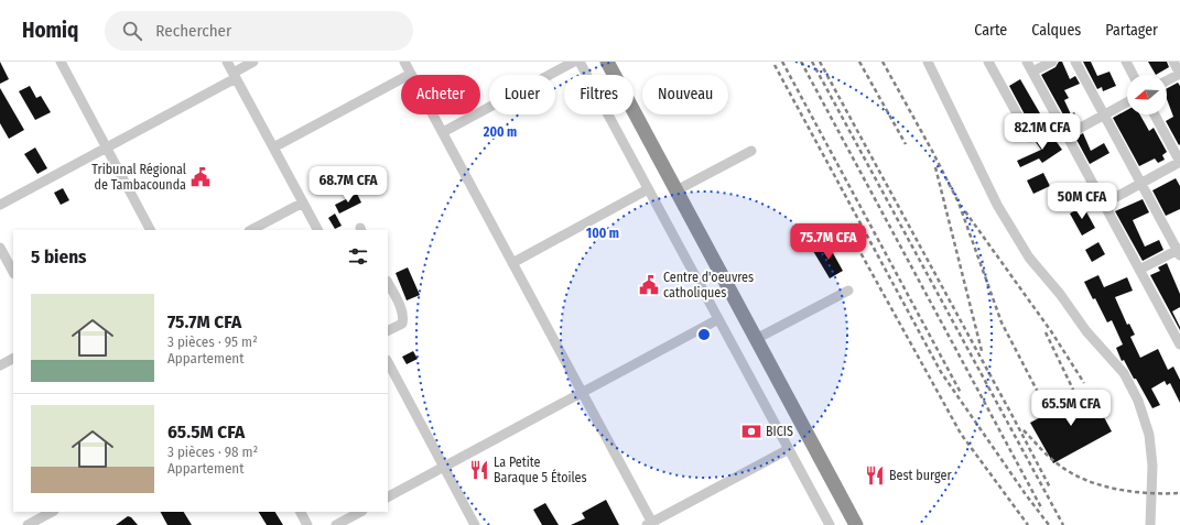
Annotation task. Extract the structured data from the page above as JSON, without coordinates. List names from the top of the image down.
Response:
{
  "places": {
    "public building": ["Tribunal Régional de Tambacounda", "Centre d'oeuvres catholiques"],
    "bank": ["BICIS"],
    "restaurant": ["La Petite Baraque 5 Étoiles", "Best burger"]
  },
  "north": "left",
  "page": {
    "header": "Homiq",
    "search": "Rechercher",
    "nav": ["Carte", "Calques", "Partager"],
    "chip": [
      "Acheter",
      "Louer",
      "Filtres",
      "Nouveau"
    ],
    "price": [
      "82.1M CFA",
      "68.7M CFA",
      "50M CFA",
      "75.7M CFA",
      "65.5M CFA"
    ],
    "heading": "5 biens",
    "list": [
      {
        "name": "75.7M CFA",
        "note": "3 pièces · 95 m² · Appartement"
      },
      {
        "name": "65.5M CFA",
        "note": "3 pièces · 98 m² · Appartement"
      }
    ]
  },
  "rings": ["200 m", "100 m"]
}
